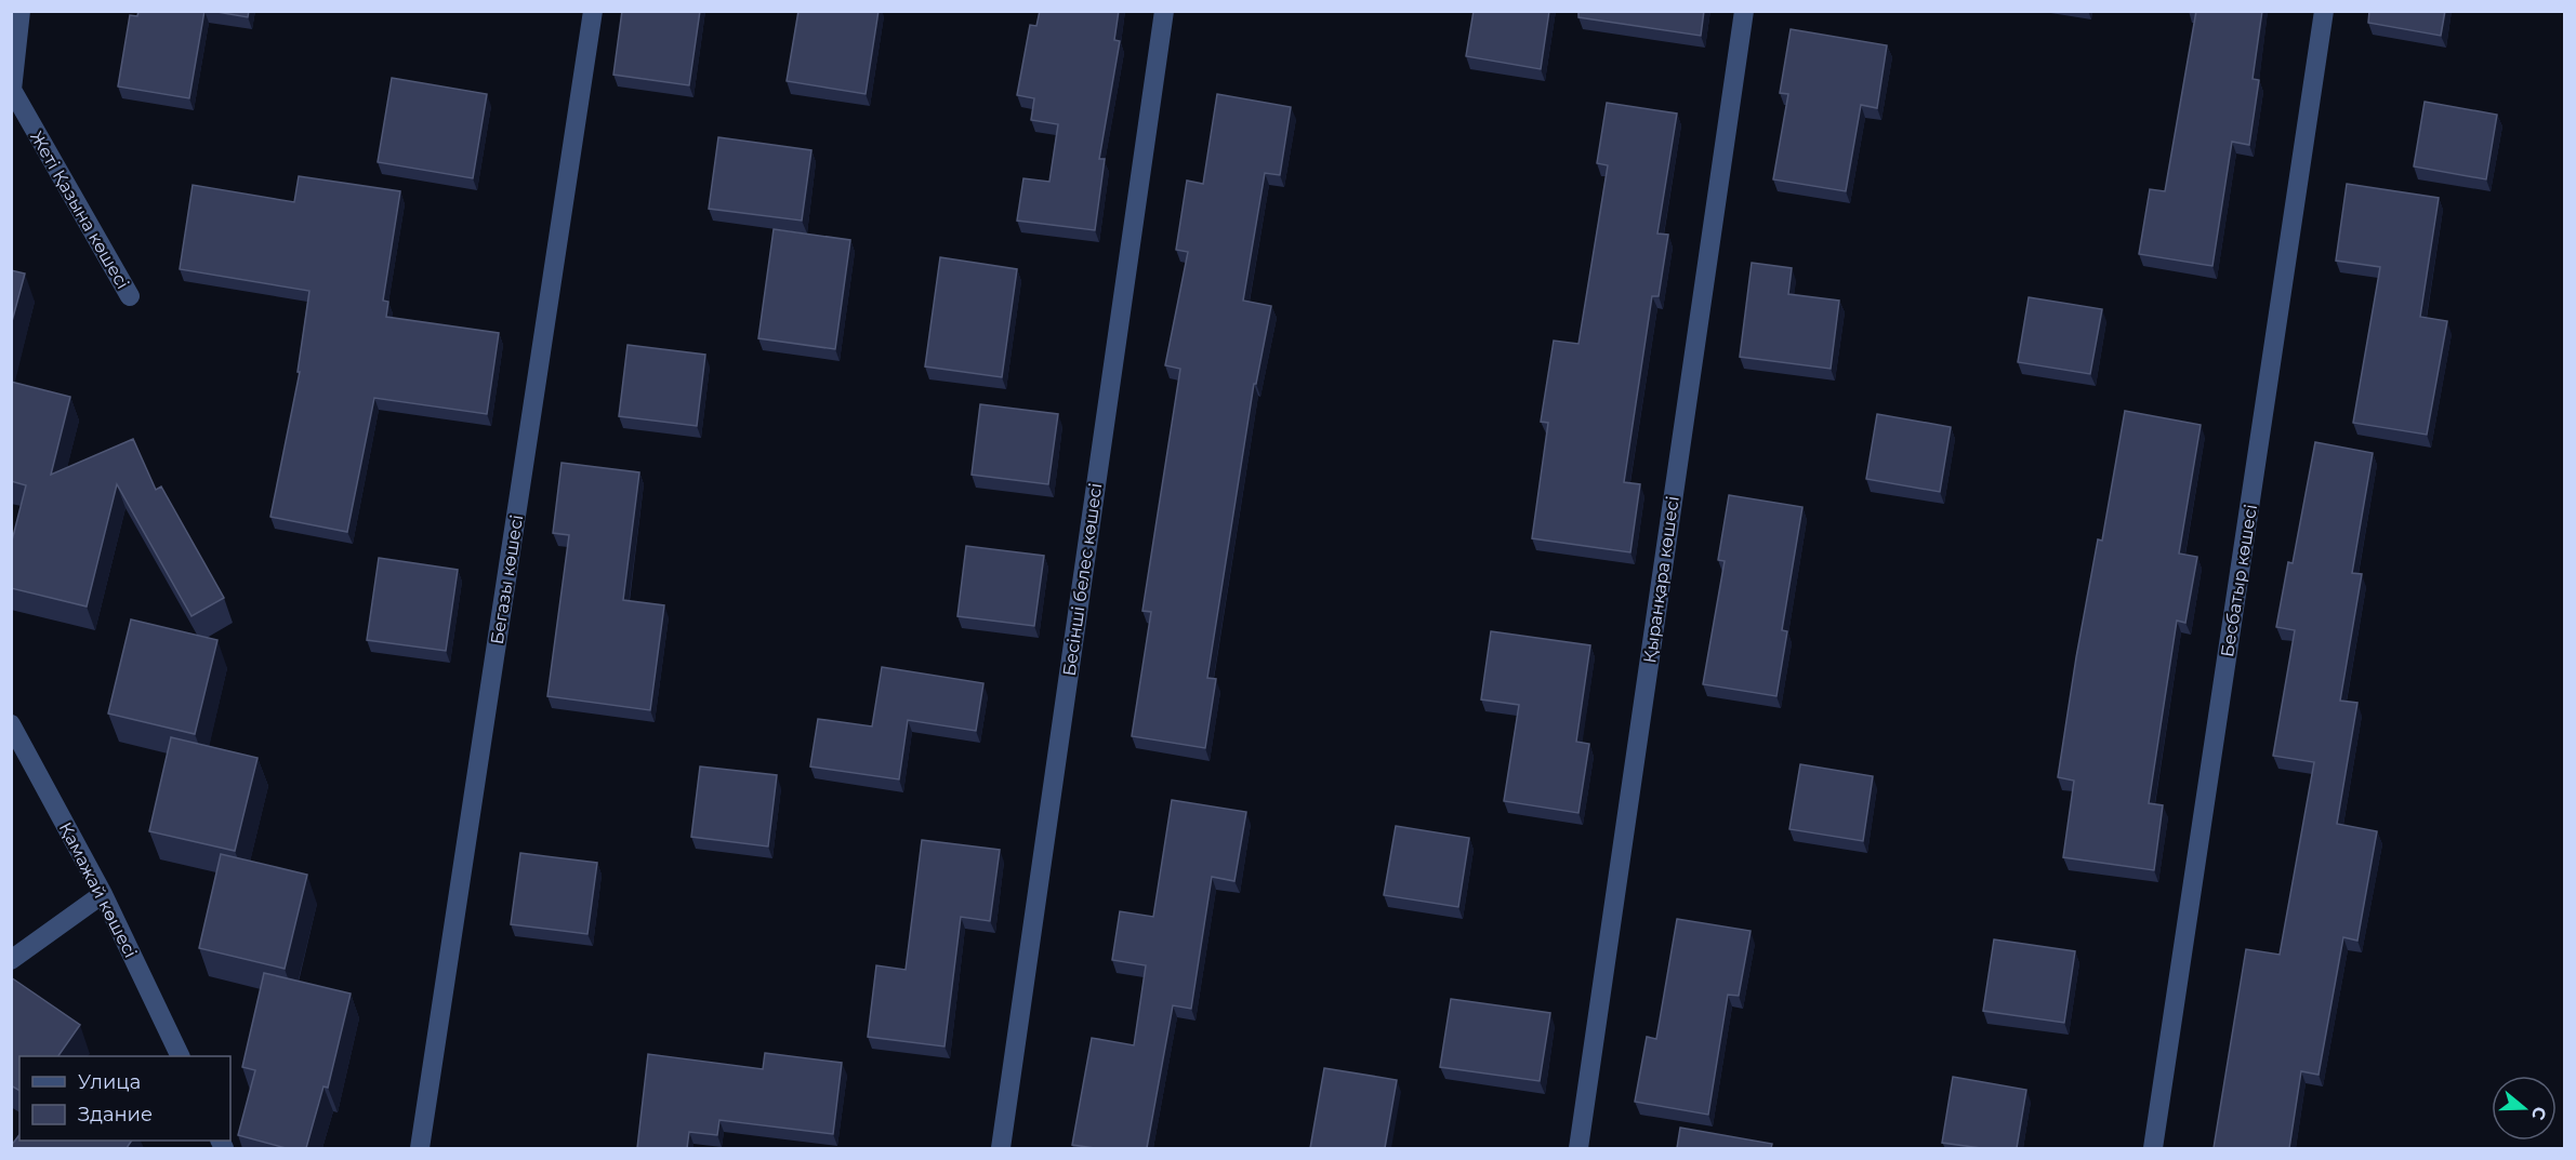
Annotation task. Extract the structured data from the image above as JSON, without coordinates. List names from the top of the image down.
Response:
{
  "streets": {
    "street": [
      "Жеті Қазына көшесі",
      "Бегазы көшесі",
      "Бесінші белес көшесі",
      "Қыранқара көшесі",
      "Бесбатыр көшесі",
      "Қамажай көшесі"
    ]
  },
  "legend": ["Улица", "Здание"],
  "north": "right"
}
